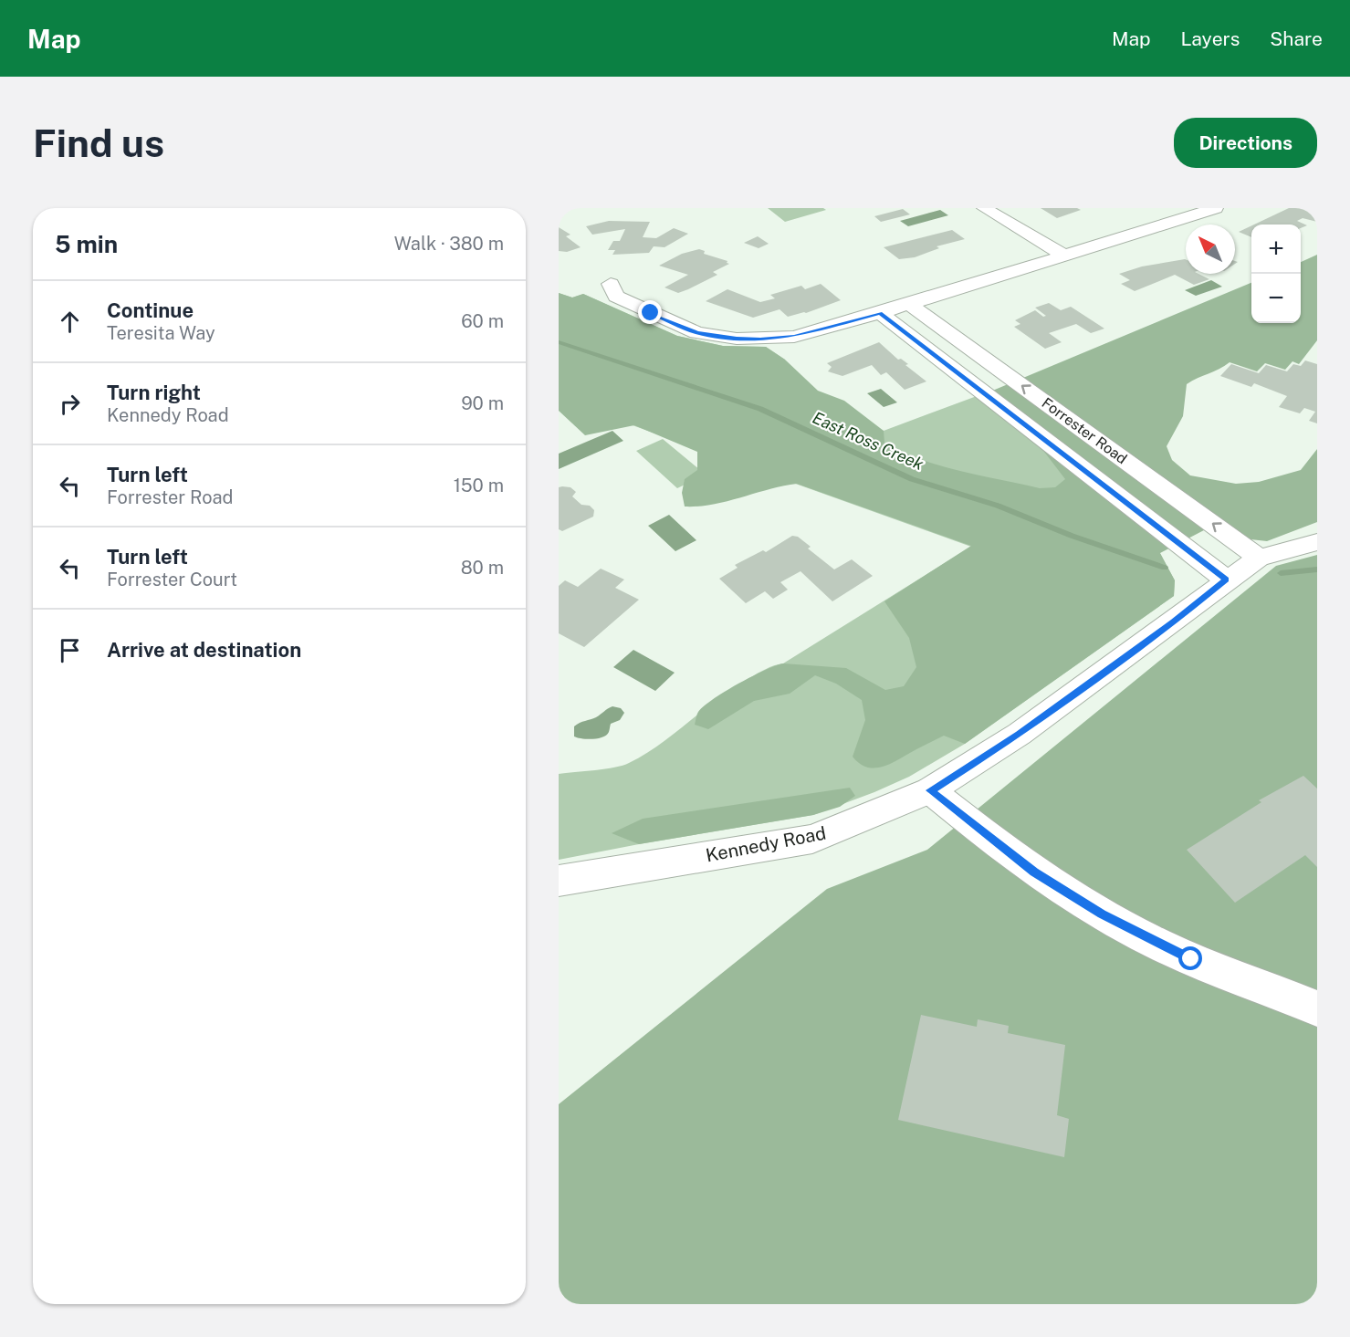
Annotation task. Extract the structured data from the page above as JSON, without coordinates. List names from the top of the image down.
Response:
{
  "streets": {
    "street": ["Forrester Road", "Kennedy Road"]
  },
  "crossings": [
    ["Forrester Road", "Kennedy Road"]
  ],
  "water": ["East Ross Creek"],
  "north": "top left",
  "page": {
    "header": "Map",
    "nav": ["Map", "Layers", "Share"],
    "buttons": "Directions",
    "title": "Find us",
    "heading": ["5 min", "Walk · 380 m"],
    "map_buttons": ["+", "−"],
    "list": [
      ["Continue", "Teresita Way", "60 m"],
      ["Turn right", "Kennedy Road", "90 m"],
      ["Turn left", "Forrester Road", "150 m"],
      ["Turn left", "Forrester Court", "80 m"],
      "Arrive at destination"
    ]
  }
}
